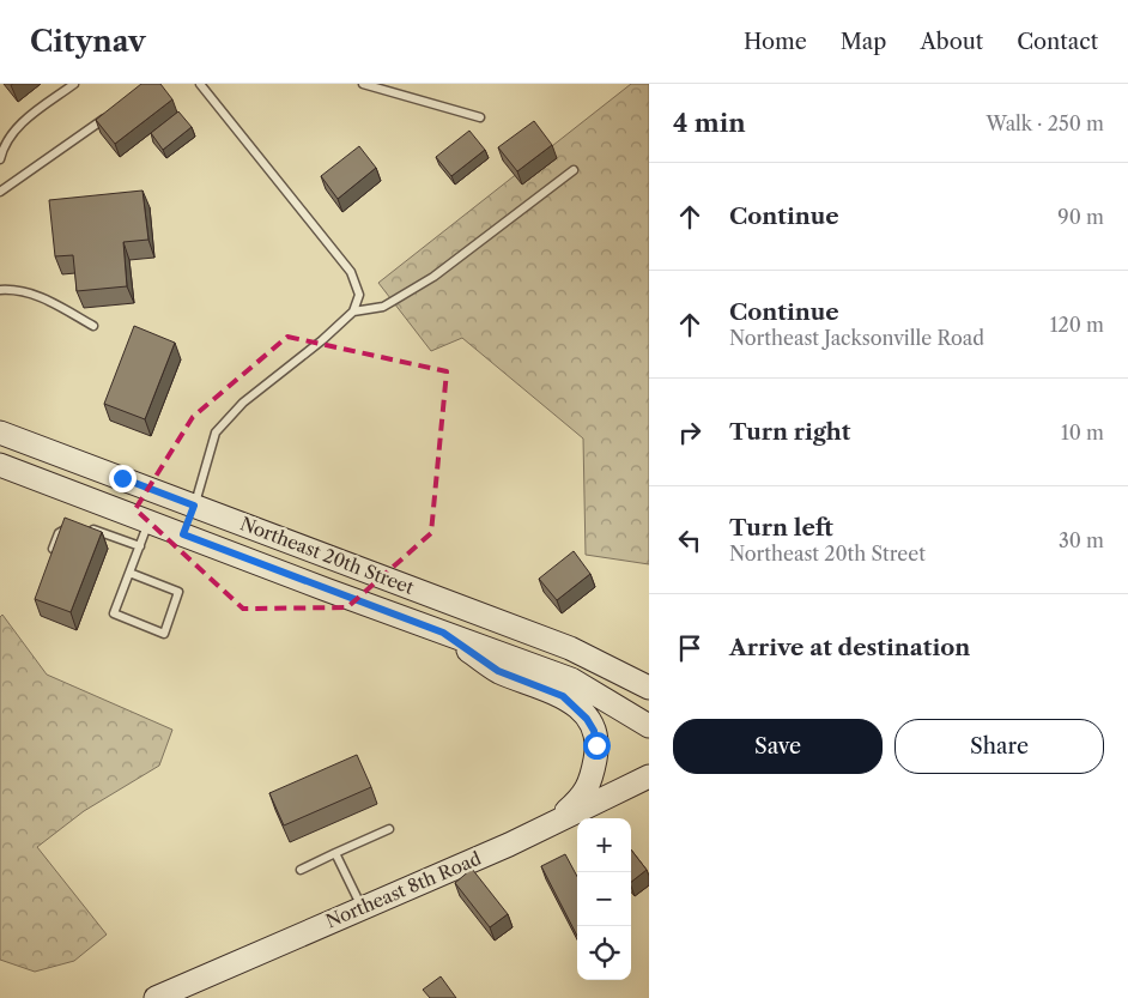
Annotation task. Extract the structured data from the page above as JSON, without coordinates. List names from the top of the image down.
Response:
{
  "streets": {
    "main road": ["Northeast 20th Street", "Northeast 8th Road"]
  },
  "page": {
    "header": "Citynav",
    "nav": [
      "Home",
      "Map",
      "About",
      "Contact"
    ],
    "heading": ["4 min", "Walk · 250 m"],
    "list": [
      ["Continue", "90 m"],
      ["Continue", "Northeast Jacksonville Road", "120 m"],
      ["Turn right", "10 m"],
      ["Turn left", "Northeast 20th Street", "30 m"],
      "Arrive at destination"
    ],
    "buttons": ["Save", "Share"],
    "map_buttons": ["+", "−"]
  }
}
